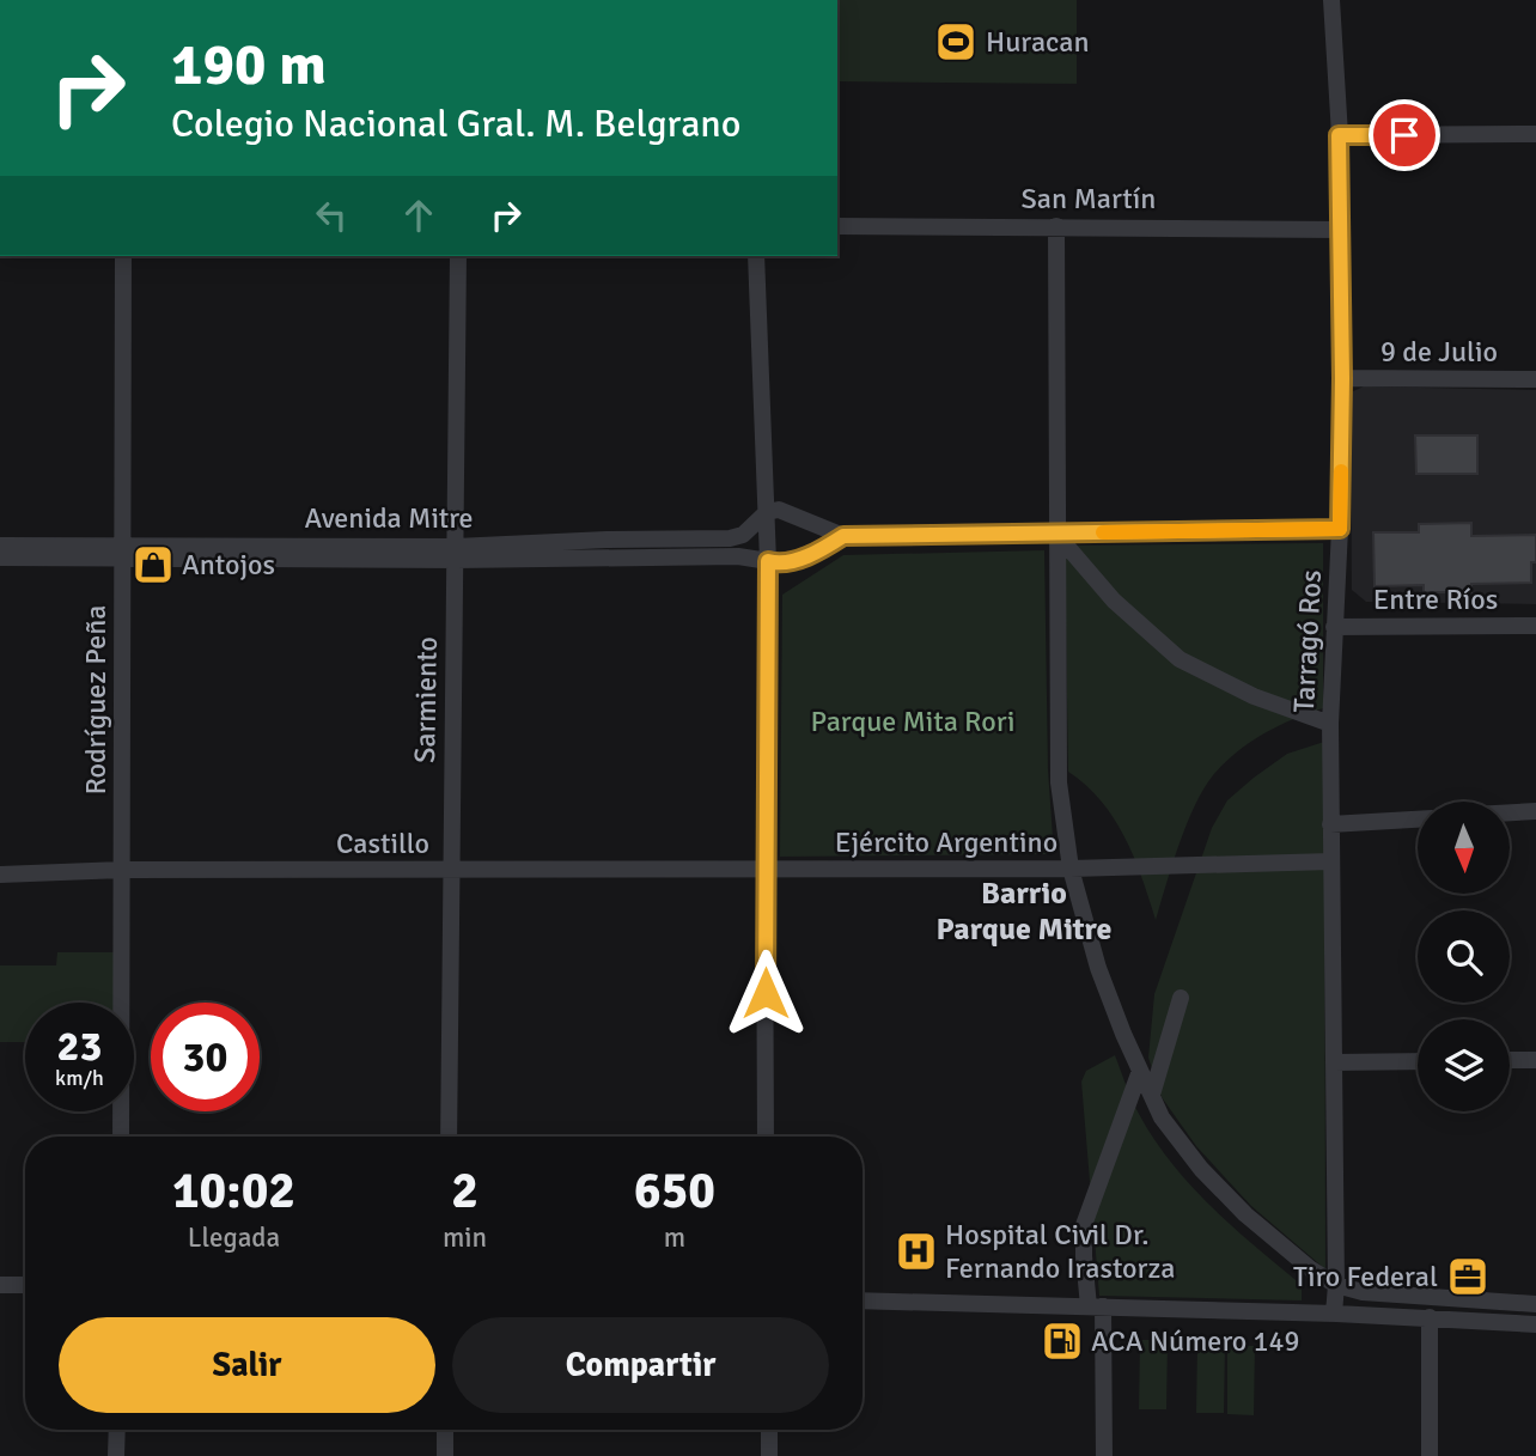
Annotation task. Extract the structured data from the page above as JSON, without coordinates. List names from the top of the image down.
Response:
{
  "streets": {
    "street": [
      "San Martín",
      "9 de Julio",
      "Avenida Mitre",
      "Entre Ríos",
      "Tarragó Ros",
      "Rodríguez Peña",
      "Sarmiento",
      "Ejército Argentino",
      "Castillo"
    ]
  },
  "crossings": [
    ["San Martín", "Tarragó Ros"],
    ["9 de Julio", "Tarragó Ros"],
    ["Avenida Mitre", "Rodríguez Peña"],
    ["Avenida Mitre", "Sarmiento"],
    ["Entre Ríos", "Tarragó Ros"],
    ["Tarragó Ros", "Ejército Argentino"],
    ["Rodríguez Peña", "Castillo"],
    ["Sarmiento", "Castillo"],
    ["Ejército Argentino", "Castillo"]
  ],
  "districts": ["Barrio Parque Mitre"],
  "parks": ["Parque Mita Rori"],
  "places": {
    "sports": ["Huracan"],
    "shop": ["Antojos"],
    "hospital": ["Hospital Civil Dr. Fernando Irastorza"],
    "office": ["Tiro Federal"],
    "fuel station": ["ACA Número 149"]
  },
  "north": "bottom",
  "page": {
    "turn": ["190 m", "Colegio Nacional Gral. M. Belgrano"],
    "speed": "23 km/h",
    "limit": "30",
    "eta": [
      "10:02",
      "Llegada",
      "2",
      "min",
      "650",
      "m"
    ],
    "buttons": ["Salir", "Compartir"]
  }
}
